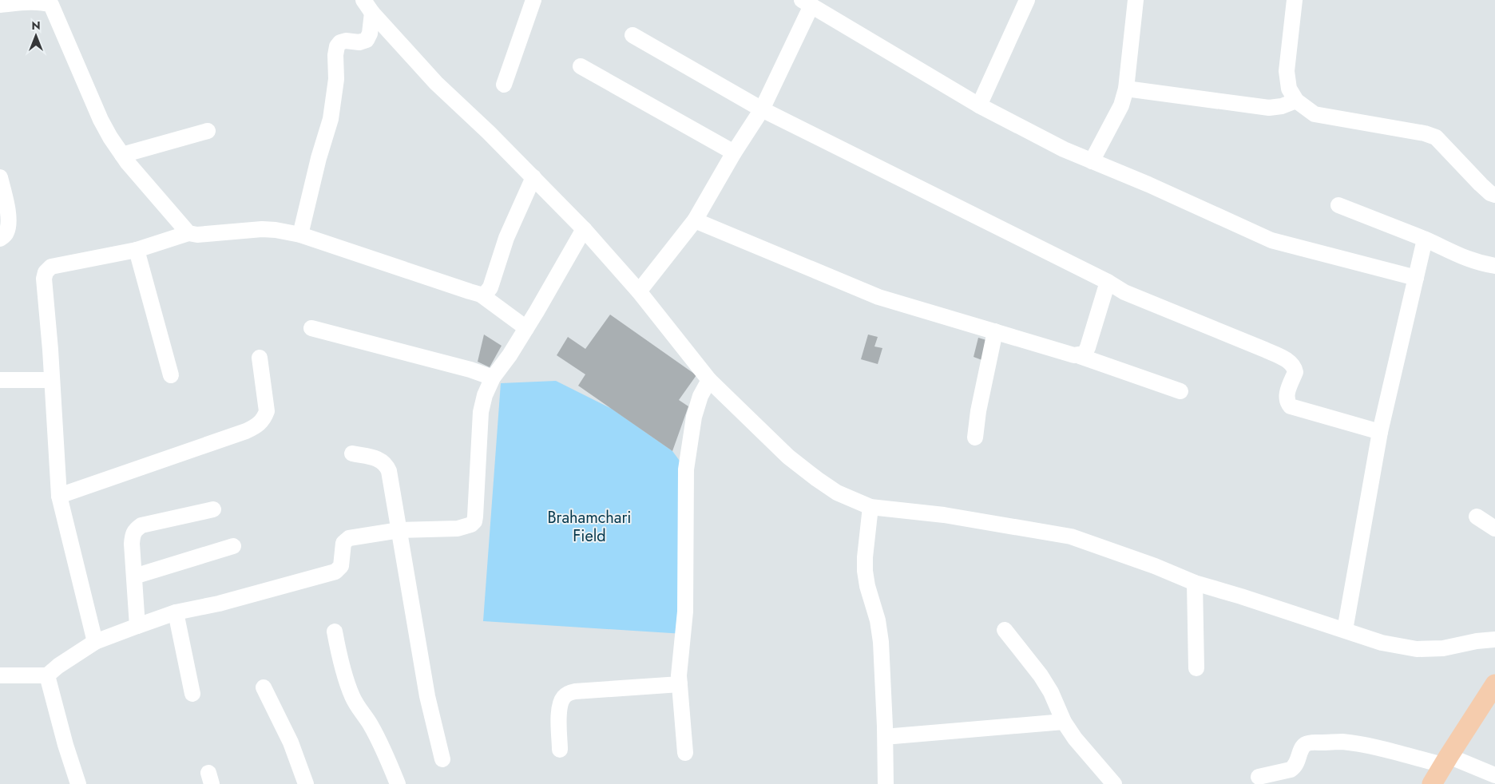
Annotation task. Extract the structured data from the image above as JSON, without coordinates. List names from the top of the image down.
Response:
{
  "parks": ["Brahamchari Field"],
  "north": "top"
}
